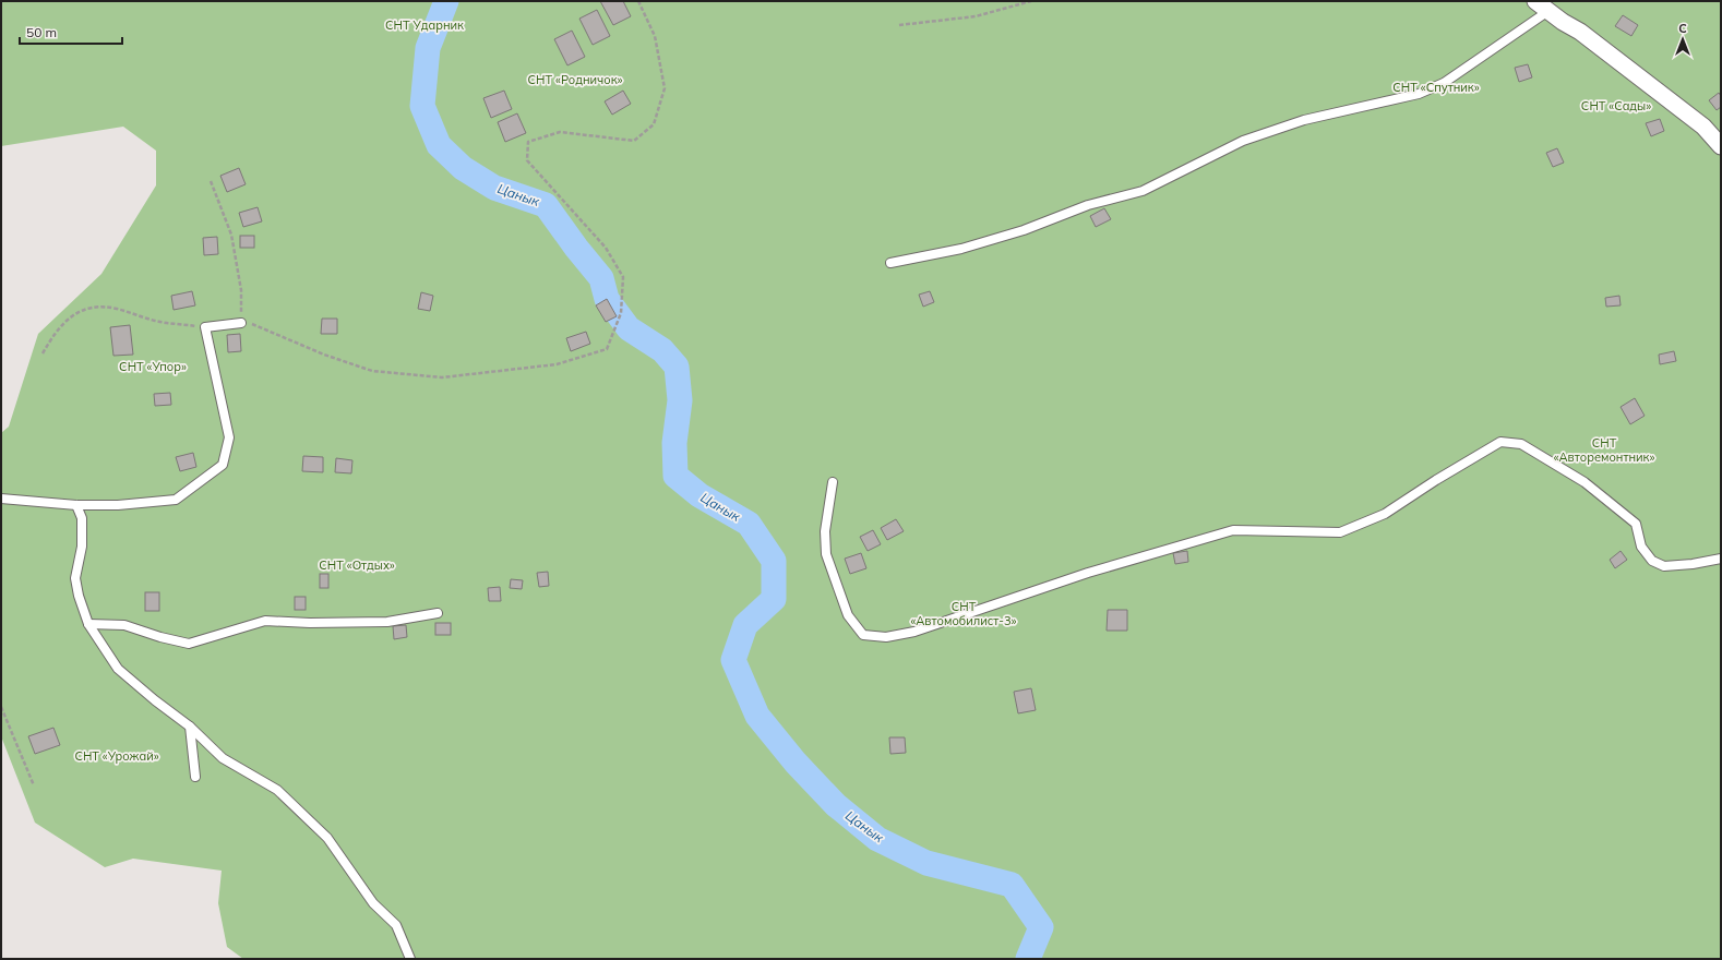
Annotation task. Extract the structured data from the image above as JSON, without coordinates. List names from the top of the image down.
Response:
{
  "water": ["Цанык"],
  "parks": [
    "СНТ Ударник",
    "СНТ «Родничок»",
    "СНТ «Спутник»",
    "СНТ «Сады»",
    "СНТ «Упор»",
    "СНТ «Авторемонтник»",
    "СНТ «Отдых»",
    "СНТ «Автомобилист-3»",
    "СНТ «Урожай»"
  ],
  "scale_bar": "50 m",
  "north": "top"
}
